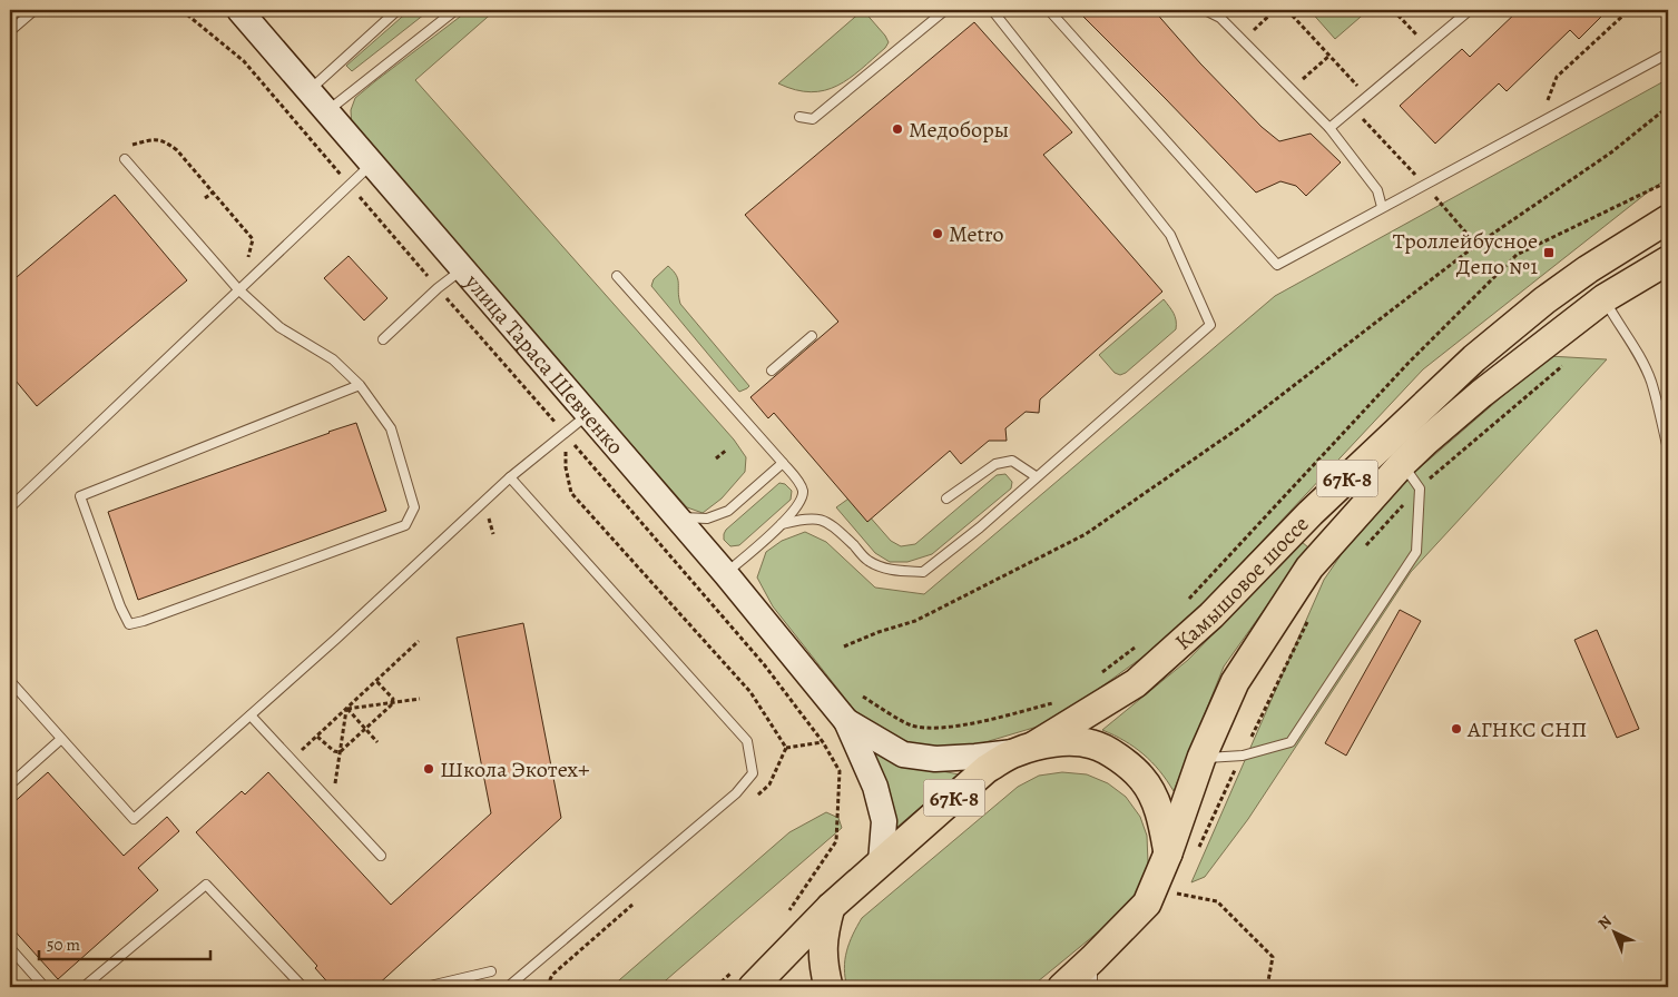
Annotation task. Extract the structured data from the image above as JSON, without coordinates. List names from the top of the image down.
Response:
{
  "streets": {
    "main road": ["улица Тараса Шевченко", "67К-8", "Камышовое шоссе"]
  },
  "crossings": [
    ["улица Тараса Шевченко", "Камышовое шоссе"]
  ],
  "places": {
    "other": [
      "Медоборы",
      "Metro",
      "АГНКС СНП",
      "Школа Экотех+"
    ],
    "transit": ["Троллейбусное Депо №1"]
  },
  "scale_bar": "50 m",
  "north": "top left"
}
